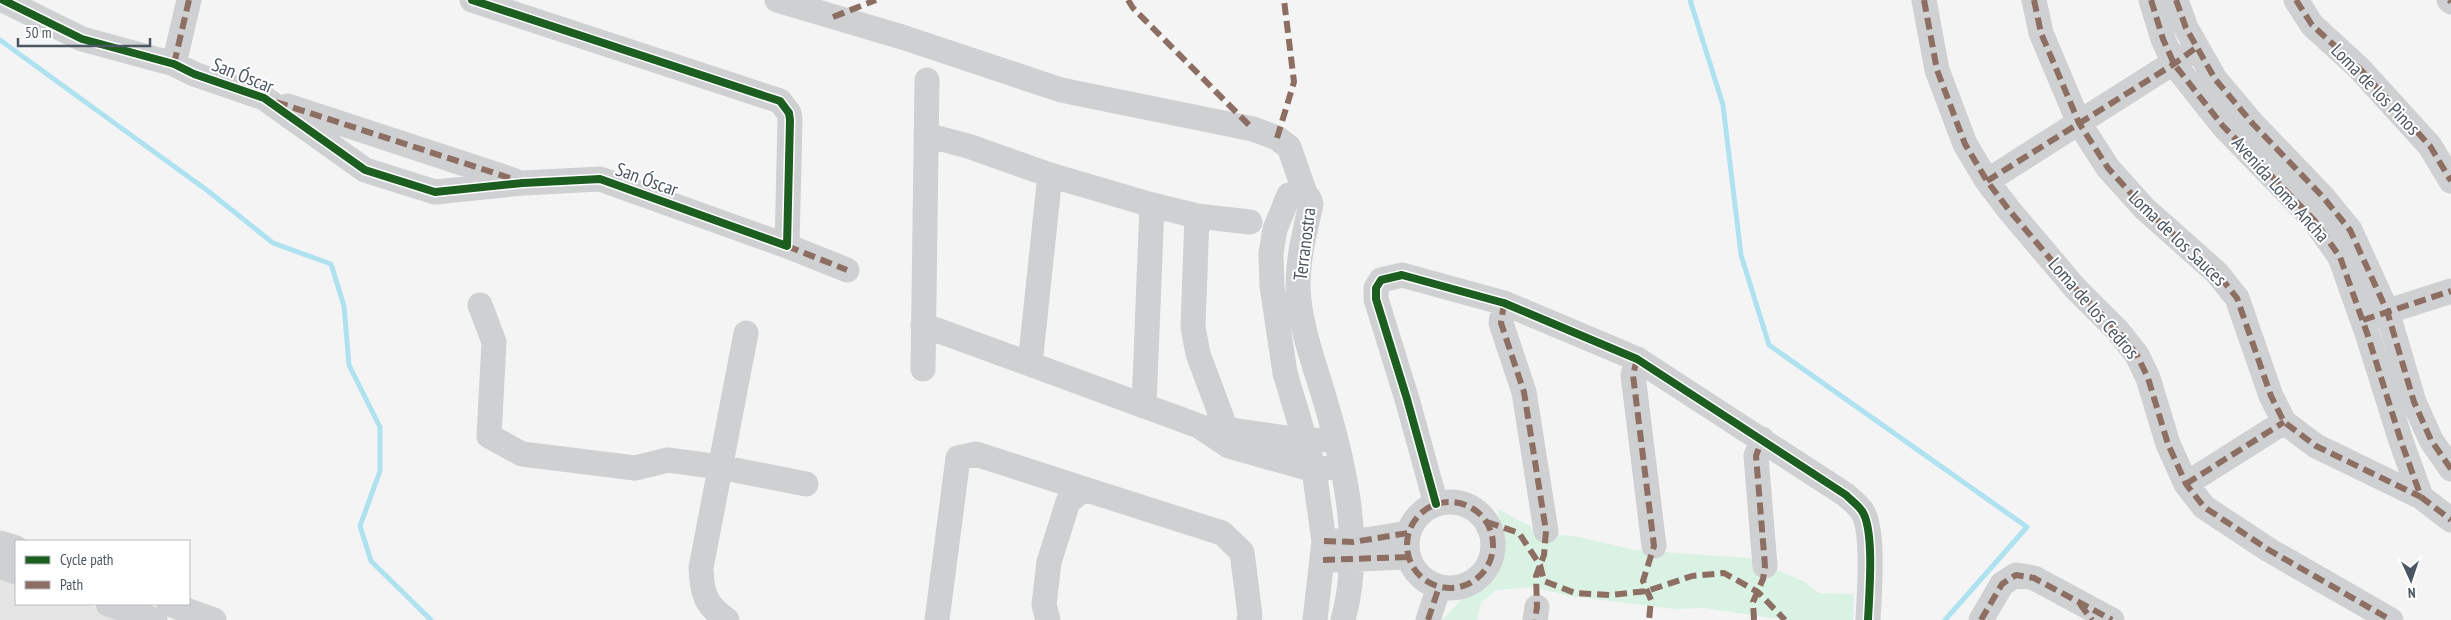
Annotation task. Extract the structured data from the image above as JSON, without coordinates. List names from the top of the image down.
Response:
{
  "streets": {
    "street": [
      "San Óscar",
      "Loma de los Pinos",
      "Avenida Loma Ancha",
      "Loma de los Sauces",
      "Terranostra",
      "Loma de los Cedros"
    ]
  },
  "crossings": [
    ["Avenida Loma Ancha", "Loma de los Sauces"]
  ],
  "legend": ["Cycle path", "Path"],
  "scale_bar": "50 m",
  "north": "bottom"
}
